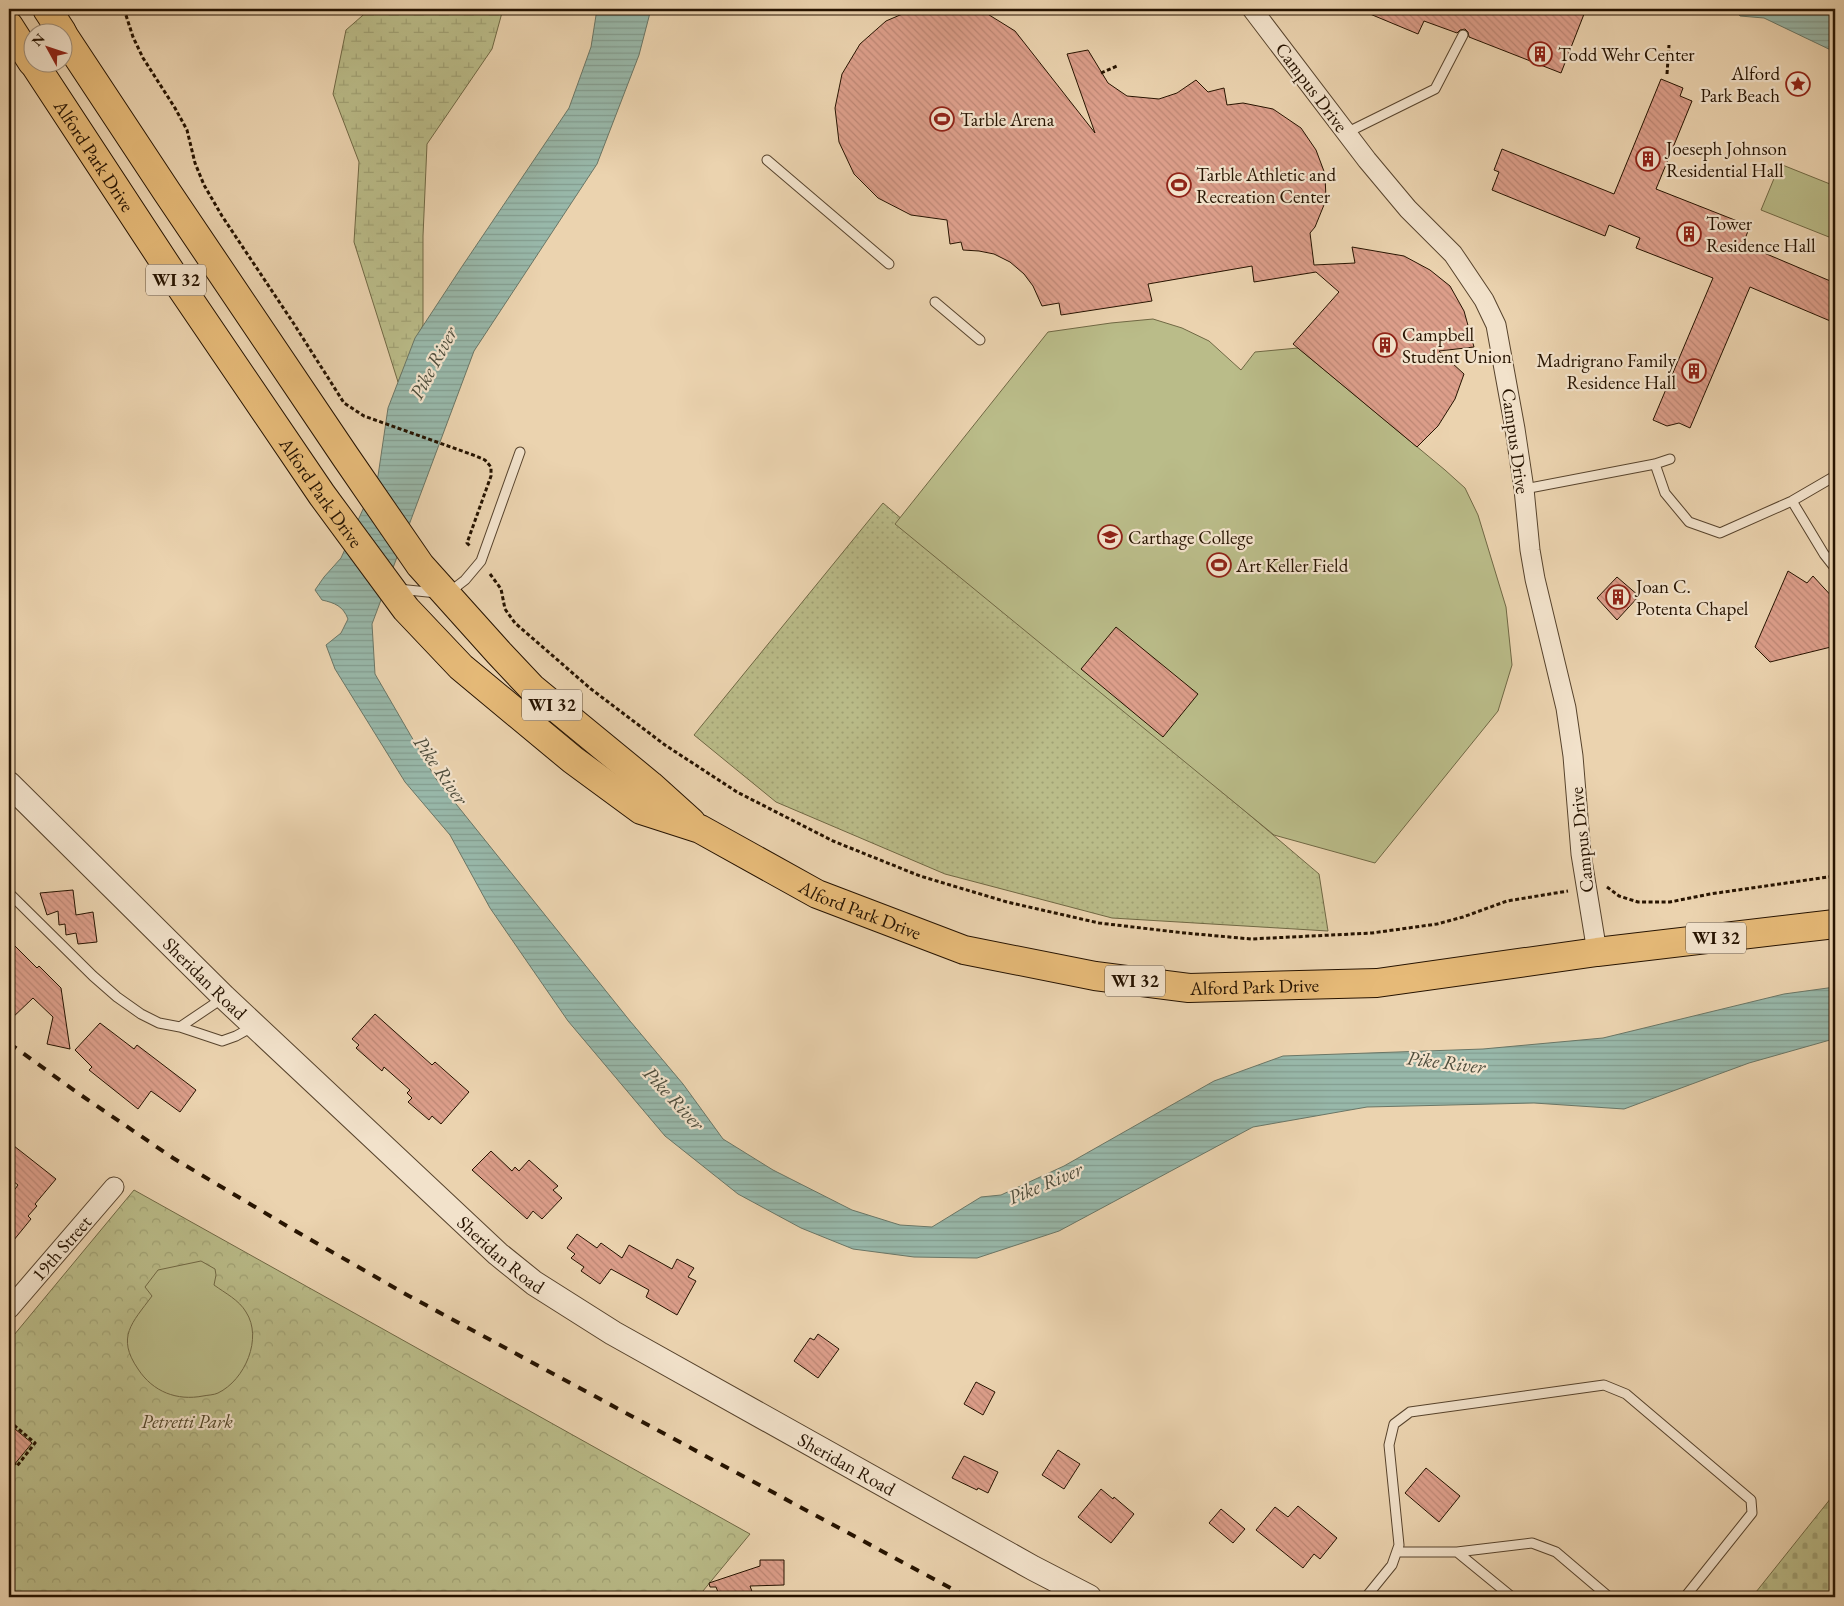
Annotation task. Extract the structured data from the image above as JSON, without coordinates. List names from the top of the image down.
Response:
{
  "streets": {
    "main road": ["Alford Park Drive", "WI 32"],
    "street": ["Campus Drive", "Sheridan Road", "19th Street"]
  },
  "crossings": [
    ["Campus Drive", "Alford Park Drive"]
  ],
  "water": ["Pike River"],
  "parks": ["Petretti Park"],
  "places": {
    "building": [
      "Todd Wehr Center",
      "Joeseph Johnson Residential Hall",
      "Tower Residence Hall",
      "Campbell Student Union",
      "Madrigrano Family Residence Hall",
      "Joan C. Potenta Chapel"
    ],
    "place": ["Alford Park Beach"],
    "sports": ["Tarble Arena", "Tarble Athletic and Recreation Center", "Art Keller Field"],
    "school or university": ["Carthage College"]
  },
  "north": "top left"
}
